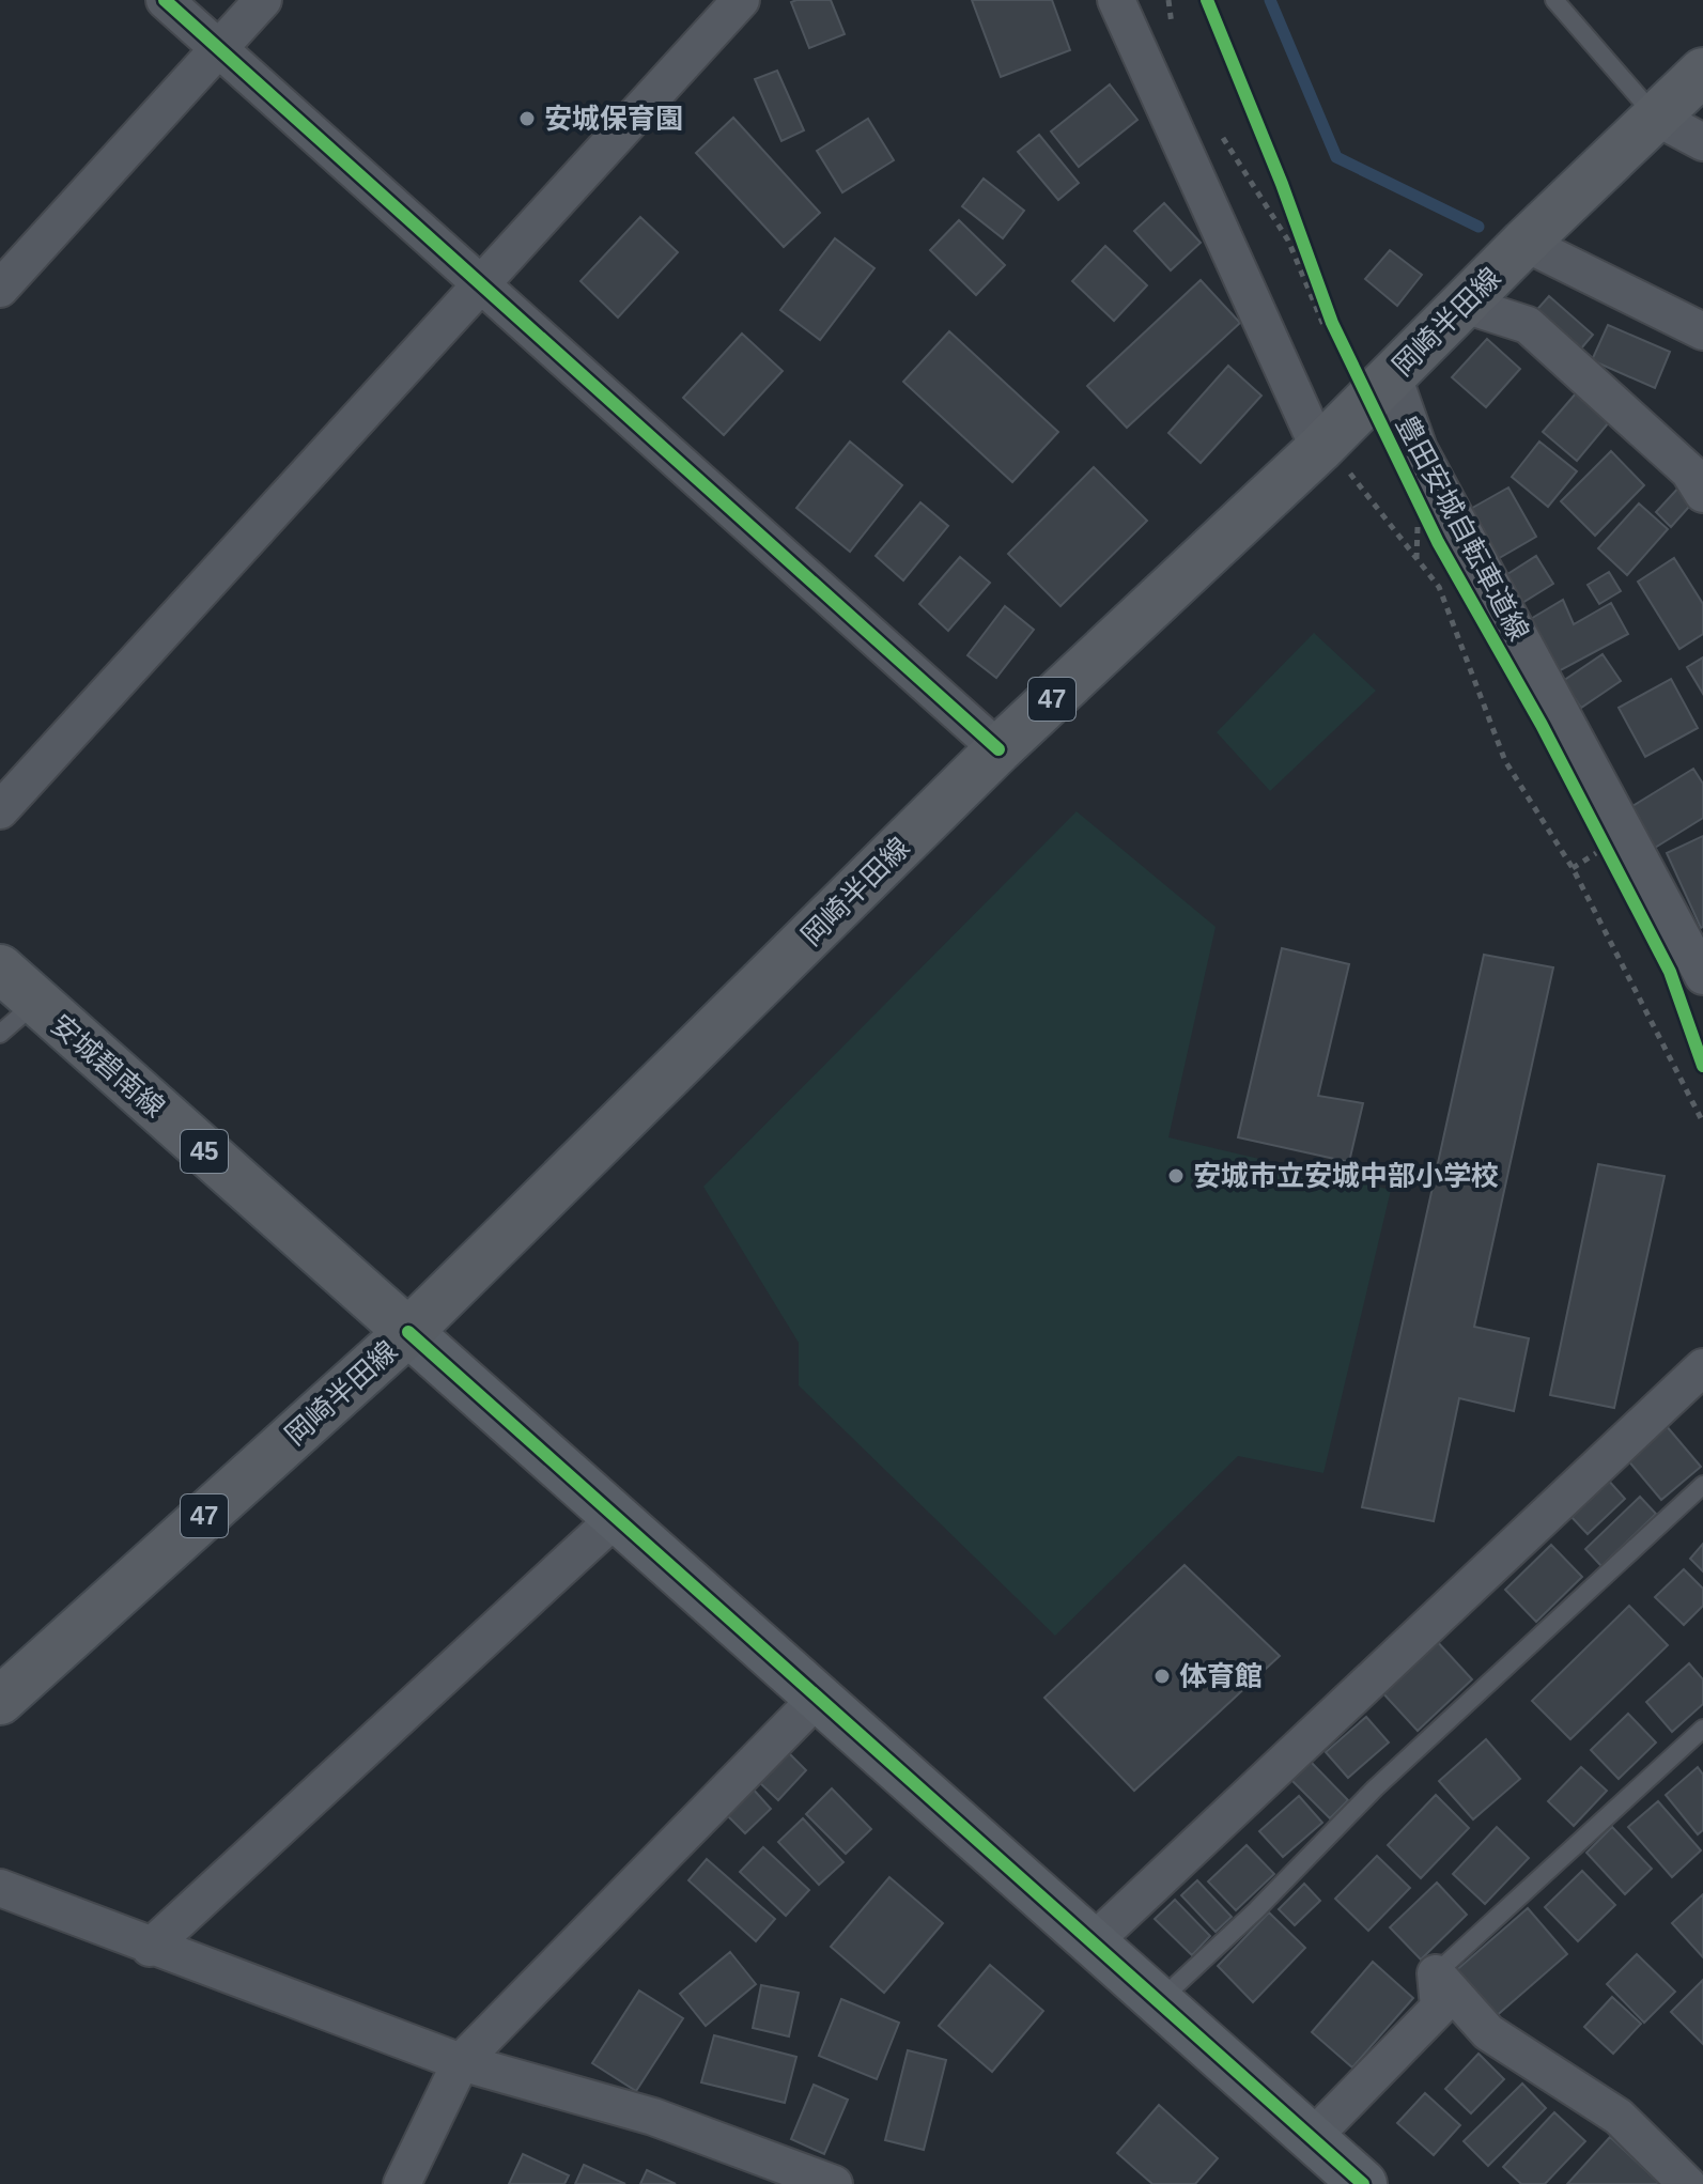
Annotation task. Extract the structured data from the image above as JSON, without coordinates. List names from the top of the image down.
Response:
{
  "streets": {
    "main road": [
      "岡崎半田線",
      "47",
      "安城碧南線",
      "45"
    ],
    "cycle path": ["豊田安城自転車道線"]
  },
  "crossings": [
    ["岡崎半田線", "安城碧南線"]
  ],
  "places": ["安城保育園", "安城市立安城中部小学校", "体育館"]
}
